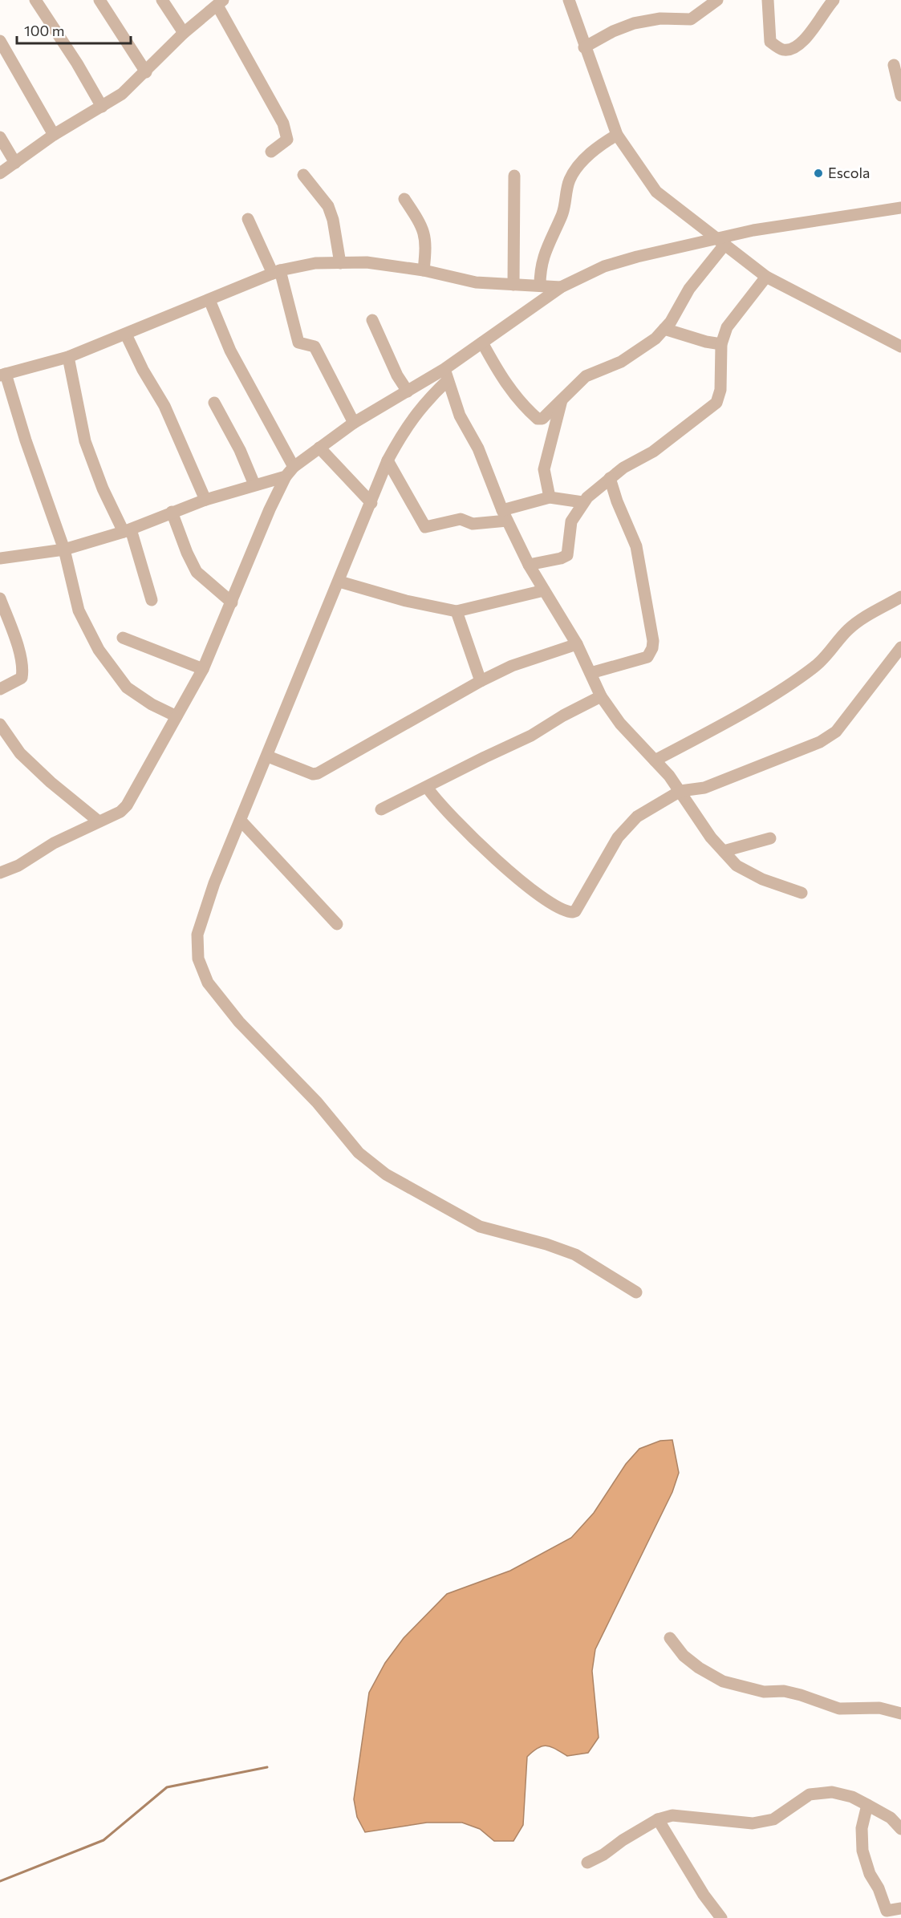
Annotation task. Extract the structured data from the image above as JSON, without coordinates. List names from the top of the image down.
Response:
{
  "places": ["Escola"],
  "scale_bar": "100 m"
}
